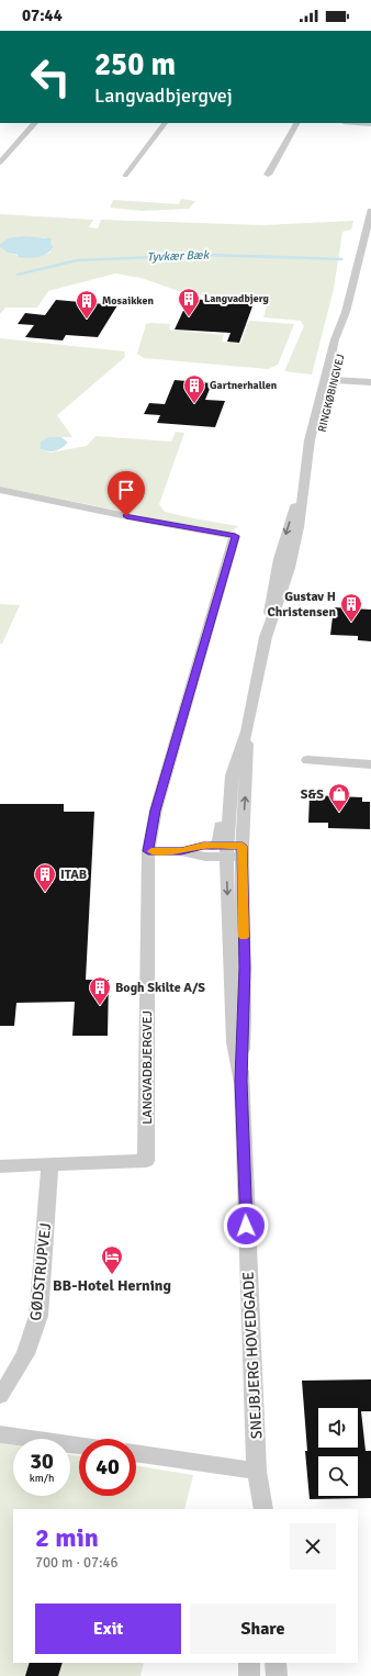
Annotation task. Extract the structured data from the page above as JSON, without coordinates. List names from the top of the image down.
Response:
{
  "streets": {
    "street": [
      "RINGKØBINGVEJ",
      "LANGVADBJERGVEJ",
      "GØDSTRUPVEJ",
      "SNEJBJERG HOVEDGADE"
    ]
  },
  "crossings": [
    ["RINGKØBINGVEJ", "SNEJBJERG HOVEDGADE"],
    ["LANGVADBJERGVEJ", "GØDSTRUPVEJ"]
  ],
  "water": ["Tyvkær Bæk"],
  "places": {
    "building": [
      "Langvadbjerg",
      "Mosaikken",
      "Gartnerhallen",
      "Gustav H Christensen",
      "ITAB",
      "Bogh Skilte A/S"
    ],
    "shop": ["S&S"],
    "hotel": ["BB-Hotel Herning"]
  },
  "page": {
    "status": "07:44",
    "turn": ["250 m", "Langvadbjergvej"],
    "speed": "30 km/h",
    "limit": "40",
    "heading": ["2 min", "700 m · 07:46"],
    "buttons": ["Exit", "Share"]
  }
}
